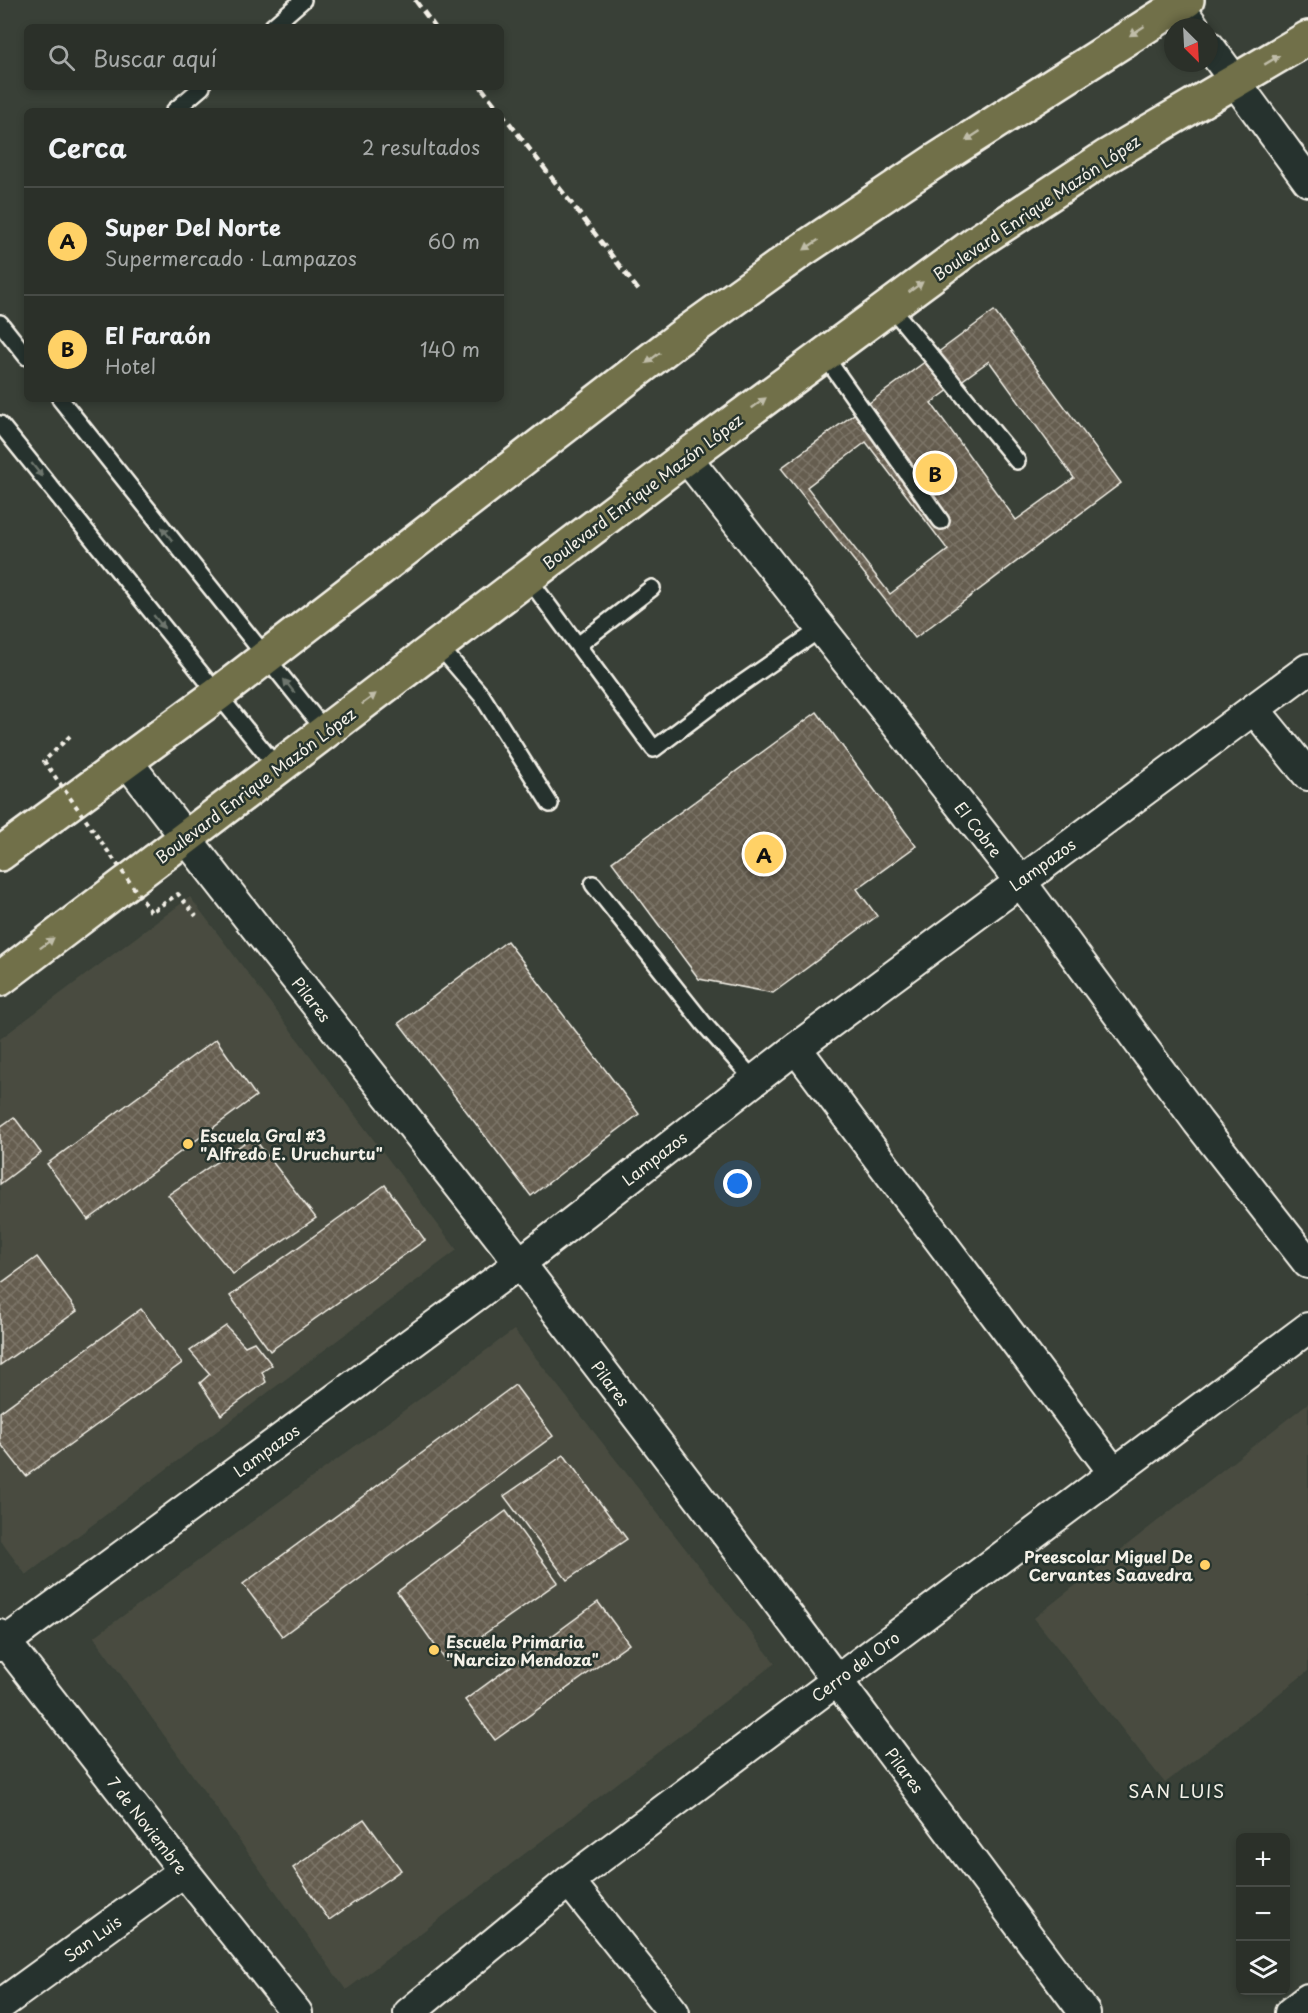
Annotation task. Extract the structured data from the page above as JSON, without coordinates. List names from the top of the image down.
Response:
{
  "streets": {
    "main road": ["Boulevard Enrique Mazón López"],
    "street": [
      "El Cobre",
      "Lampazos",
      "Pilares",
      "Cerro del Oro",
      "7 de Noviembre",
      "San Luis"
    ]
  },
  "crossings": [
    ["Boulevard Enrique Mazón López", "El Cobre"],
    ["Boulevard Enrique Mazón López", "Pilares"],
    ["El Cobre", "Lampazos"],
    ["Lampazos", "Pilares"],
    ["Lampazos", "7 de Noviembre"],
    ["Pilares", "Cerro del Oro"],
    ["7 de Noviembre", "San Luis"]
  ],
  "districts": ["SAN LUIS"],
  "places": ["Escuela Gral #3 \"Alfredo E. Uruchurtu\"", "Preescolar Miguel De Cervantes Saavedra", "Escuela Primaria \"Narcizo Mendoza\""],
  "north": "bottom right",
  "page": {
    "search": "Buscar aquí",
    "heading": ["Cerca", "2 resultados"],
    "list": [
      {
        "mark": "A",
        "name": "Super Del Norte",
        "note": "Supermercado · Lampazos",
        "value": "60 m"
      },
      {
        "mark": "B",
        "name": "El Faraón",
        "note": "Hotel",
        "value": "140 m"
      }
    ],
    "pins": ["B", "A"],
    "map_buttons": ["+", "−"]
  }
}
